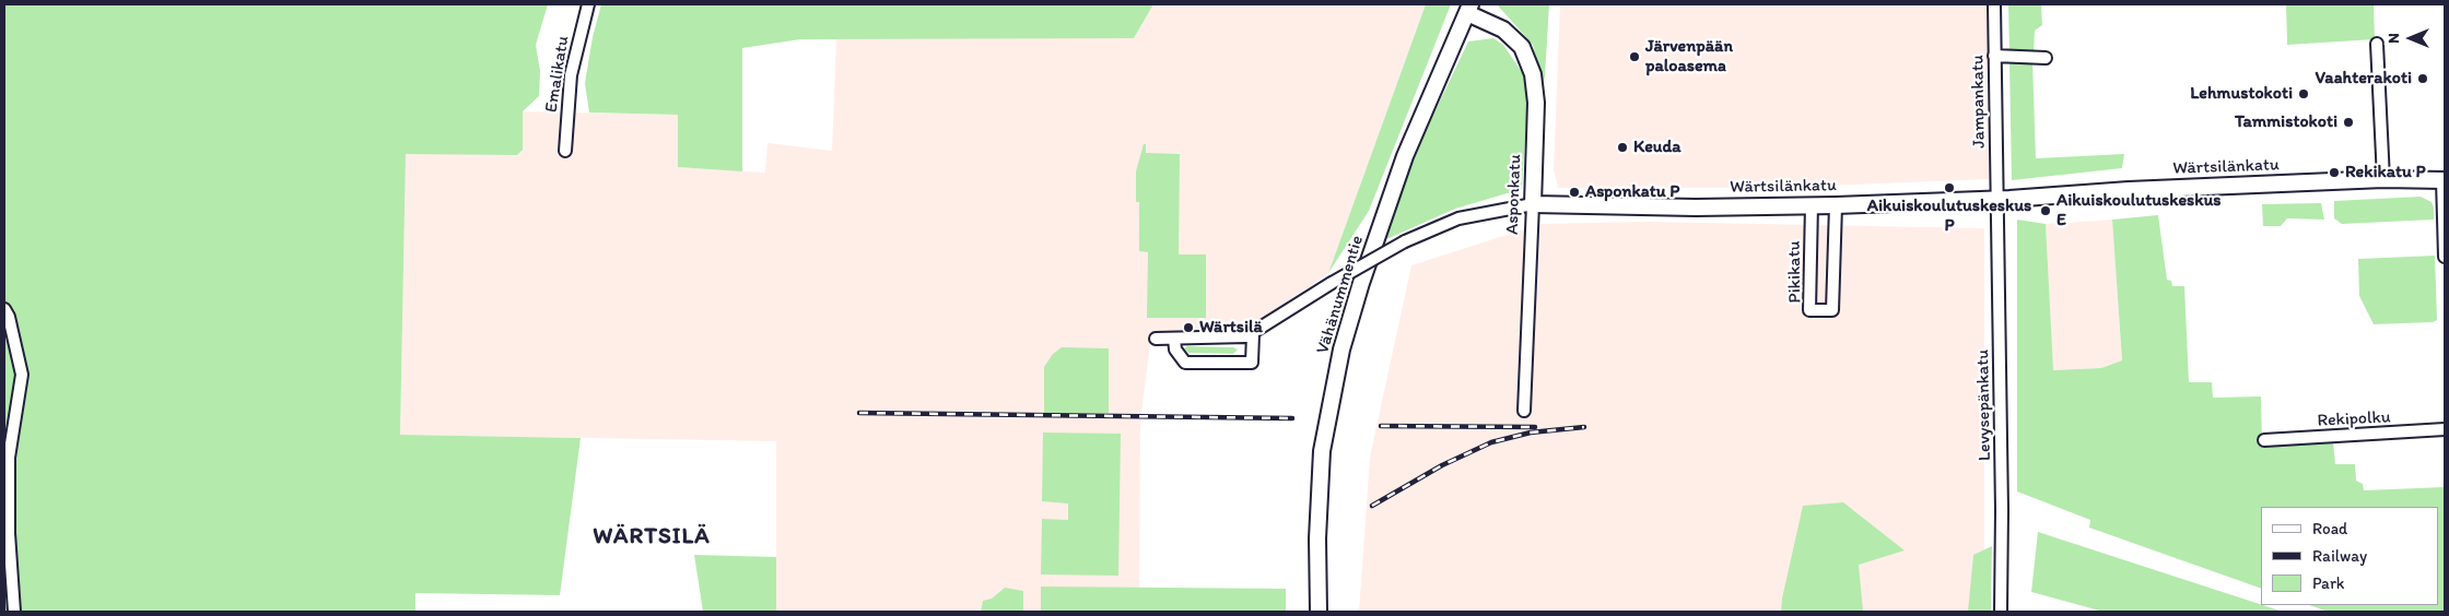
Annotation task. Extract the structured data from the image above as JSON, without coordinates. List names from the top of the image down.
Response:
{
  "streets": {
    "street": [
      "Emalikatu",
      "Jampankatu",
      "Wärtsilänkatu",
      "Asponkatu",
      "Pikikatu",
      "Vähänummentie",
      "Levysepänkatu",
      "Rekipolku"
    ]
  },
  "crossings": [
    ["Jampankatu", "Wärtsilänkatu"],
    ["Jampankatu", "Levysepänkatu"],
    ["Wärtsilänkatu", "Asponkatu"],
    ["Wärtsilänkatu", "Pikikatu"],
    ["Wärtsilänkatu", "Levysepänkatu"],
    ["Asponkatu", "Vähänummentie"]
  ],
  "districts": ["WÄRTSILÄ"],
  "places": [
    "Järvenpään paloasema",
    "Vaahterakoti",
    "Lehmustokoti",
    "Tammistokoti",
    "Keuda",
    "Rekikatu P",
    "Aikuiskoulutuskeskus P",
    "Asponkatu P",
    "Aikuiskoulutuskeskus E",
    "Wärtsilä"
  ],
  "legend": ["Road", "Railway", "Park"],
  "north": "left"
}
